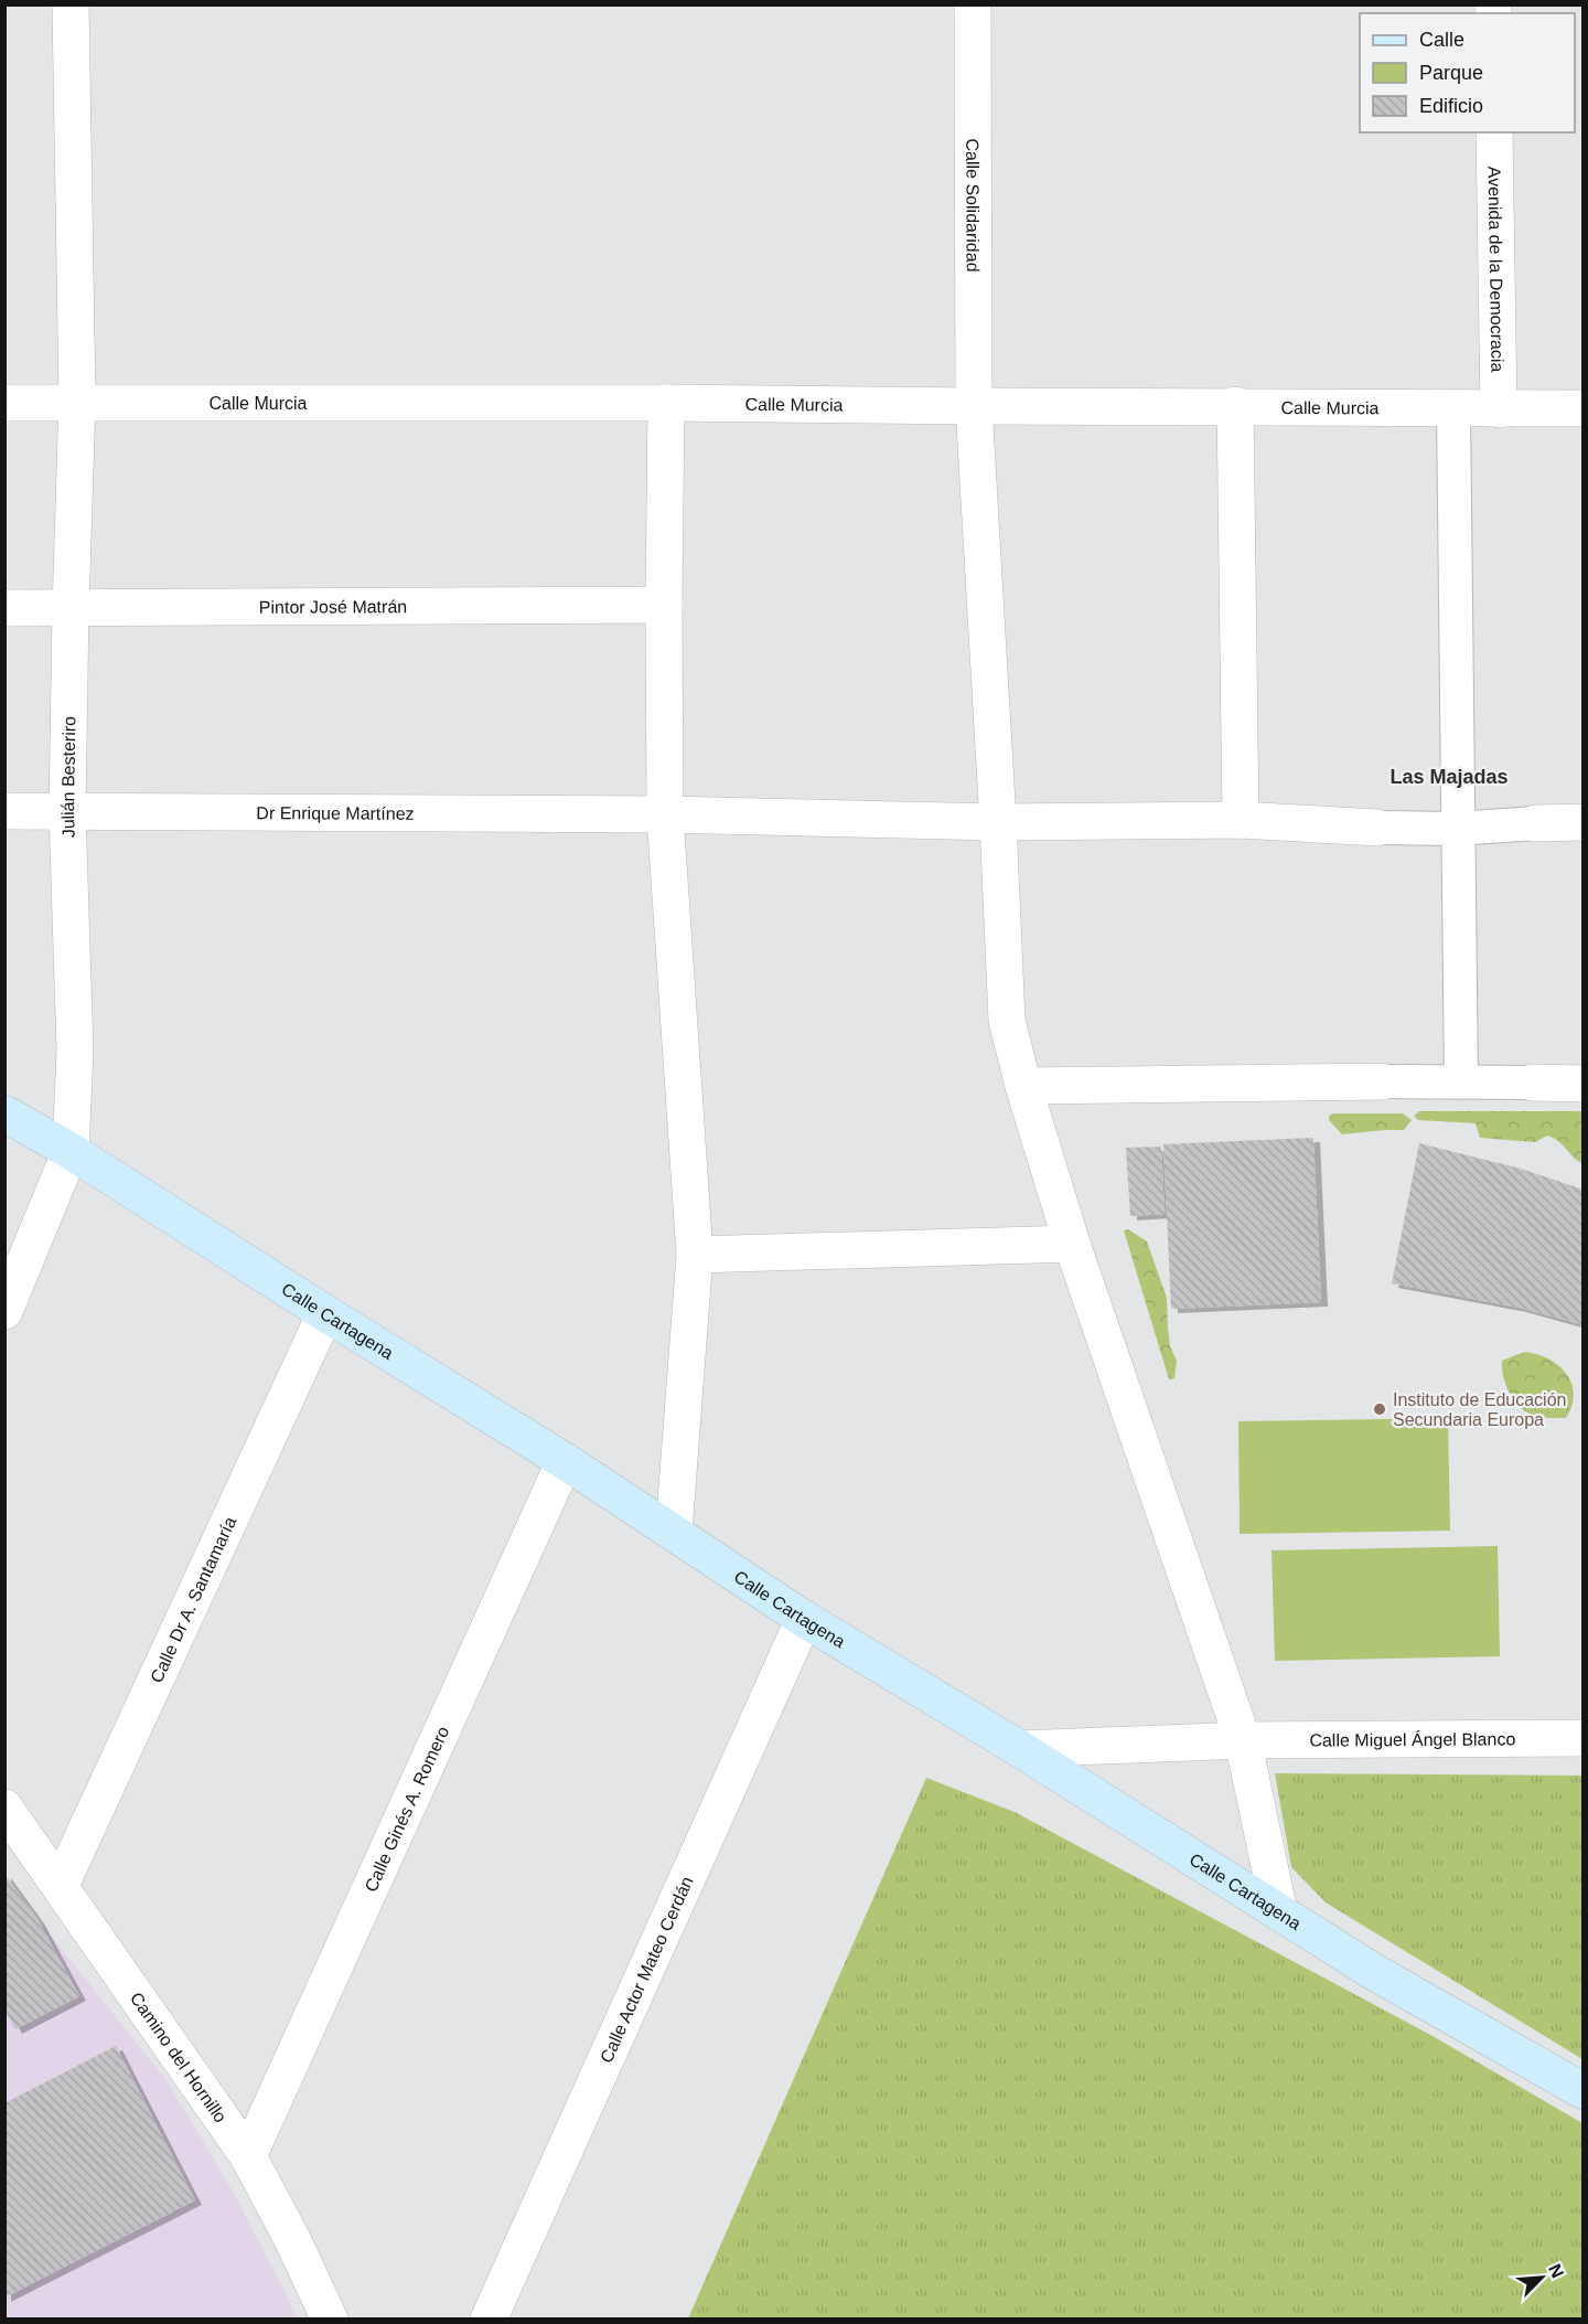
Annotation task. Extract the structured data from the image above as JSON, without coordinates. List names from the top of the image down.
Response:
{
  "streets": {
    "main road": ["Calle Cartagena"],
    "street": [
      "Calle Solidaridad",
      "Avenida de la Democracia",
      "Calle Murcia",
      "Pintor José Matrán",
      "Julián Besteriro",
      "Dr Enrique Martínez",
      "Calle Dr A. Santamaría",
      "Calle Miguel Ángel Blanco",
      "Calle Ginés A. Romero",
      "Calle Actor Mateo Cerdán",
      "Camino del Hornillo"
    ]
  },
  "crossings": [
    ["Calle Solidaridad", "Calle Murcia"],
    ["Calle Solidaridad", "Dr Enrique Martínez"],
    ["Calle Solidaridad", "Calle Cartagena"],
    ["Calle Solidaridad", "Calle Miguel Ángel Blanco"],
    ["Avenida de la Democracia", "Calle Murcia"],
    ["Calle Murcia", "Julián Besteriro"],
    ["Pintor José Matrán", "Julián Besteriro"],
    ["Julián Besteriro", "Dr Enrique Martínez"],
    ["Julián Besteriro", "Calle Cartagena"],
    ["Calle Cartagena", "Calle Dr A. Santamaría"],
    ["Calle Cartagena", "Calle Miguel Ángel Blanco"],
    ["Calle Cartagena", "Calle Ginés A. Romero"],
    ["Calle Cartagena", "Calle Actor Mateo Cerdán"],
    ["Calle Dr A. Santamaría", "Camino del Hornillo"],
    ["Calle Ginés A. Romero", "Camino del Hornillo"]
  ],
  "districts": ["Las Majadas"],
  "places": ["Instituto de Educación Secundaria Europa"],
  "legend": ["Calle", "Parque", "Edificio"],
  "north": "top right"
}
